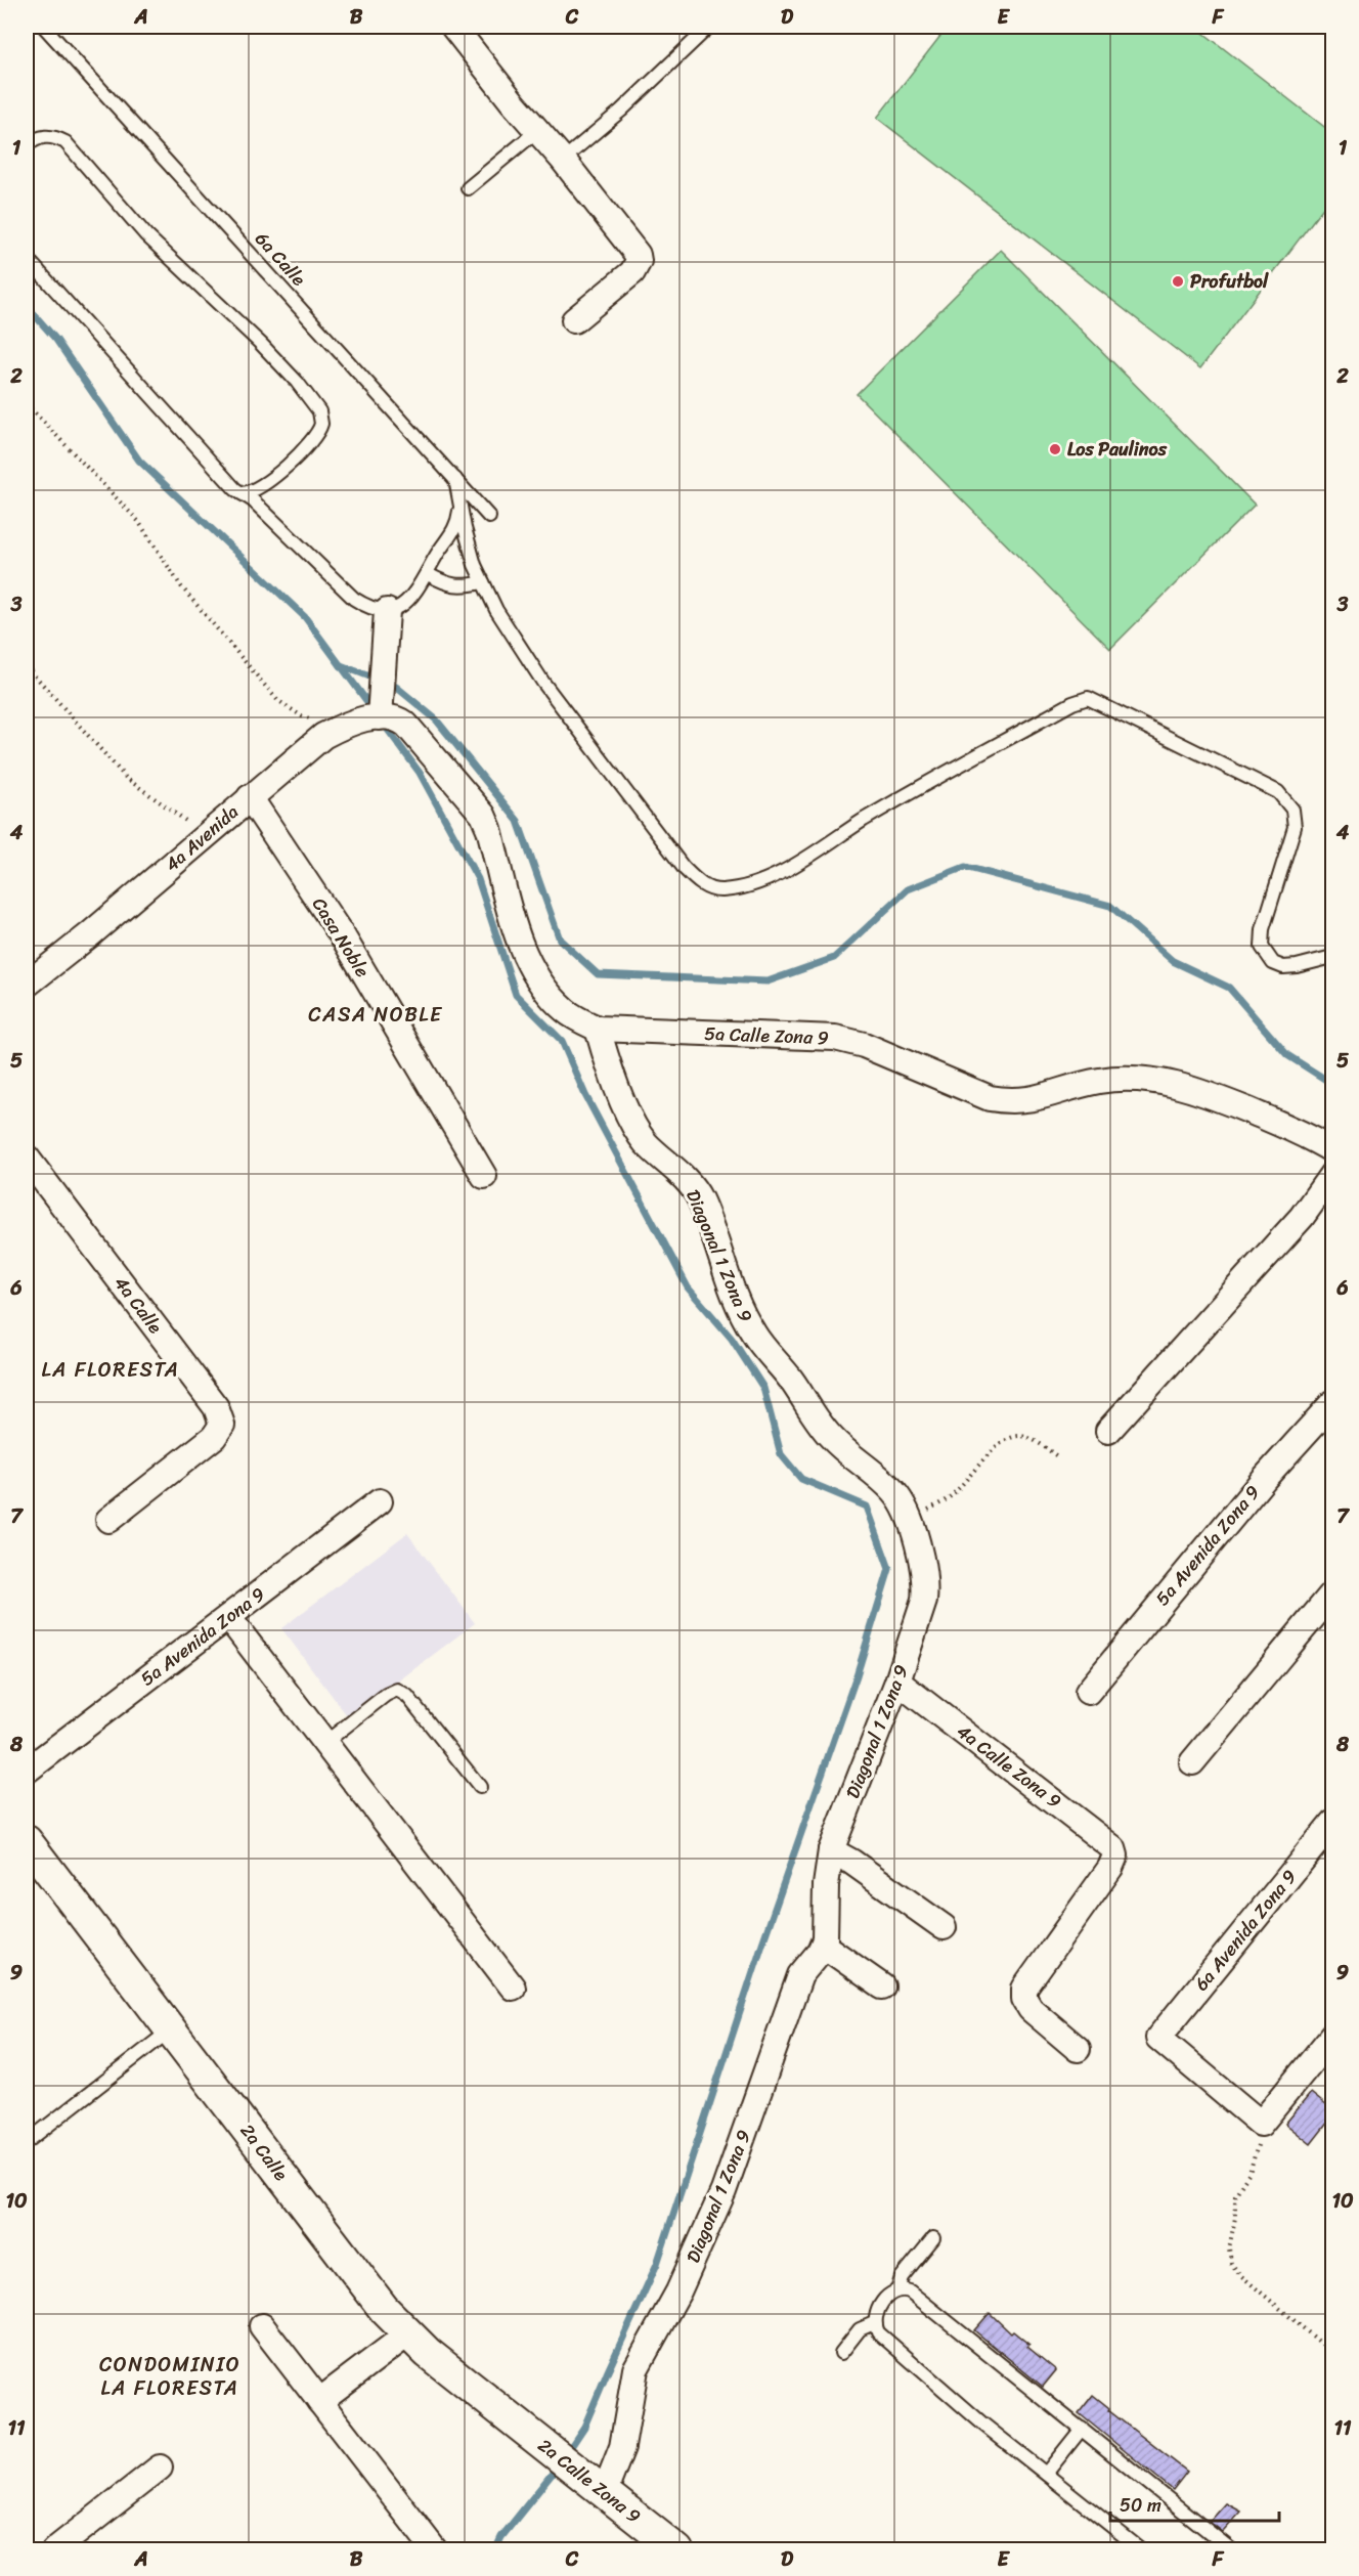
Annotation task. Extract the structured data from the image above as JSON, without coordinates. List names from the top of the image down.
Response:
{
  "streets": {
    "street": [
      "4a Avenida",
      "Casa Noble",
      "5a Calle Zona 9",
      "Diagonal 1 Zona 9",
      "4a Calle",
      "5a Avenida Zona 9",
      "4a Calle Zona 9",
      "6a Avenida Zona 9",
      "2a Calle",
      "2a Calle Zona 9"
    ],
    "lane": ["6a Calle"]
  },
  "crossings": [
    ["4a Avenida", "Casa Noble"],
    ["4a Avenida", "5a Calle Zona 9"],
    ["5a Calle Zona 9", "Diagonal 1 Zona 9"],
    ["Diagonal 1 Zona 9", "4a Calle Zona 9"],
    ["Diagonal 1 Zona 9", "2a Calle Zona 9"],
    ["2a Calle", "2a Calle Zona 9"]
  ],
  "districts": ["CASA NOBLE", "LA FLORESTA", "CONDOMINIO LA FLORESTA"],
  "places": ["Profutbol", "Los Paulinos"],
  "scale_bar": "50 m",
  "grid": {
    "columns": [
      "A",
      "B",
      "C",
      "D",
      "E",
      "F"
    ],
    "rows": [
      "1",
      "2",
      "3",
      "4",
      "5",
      "6",
      "7",
      "8",
      "9",
      "10",
      "11"
    ]
  }
}
